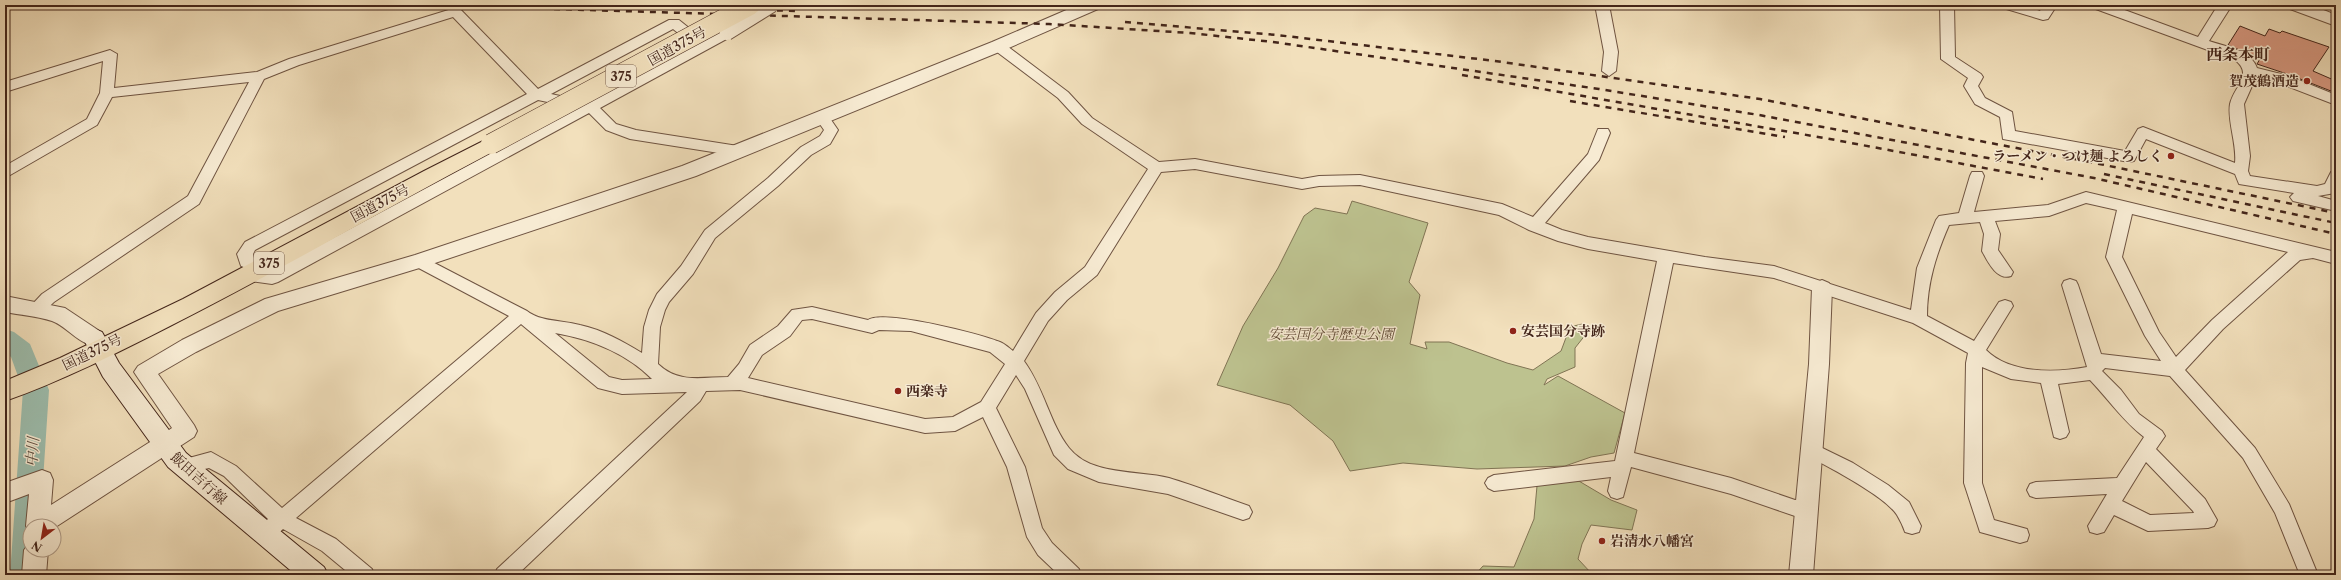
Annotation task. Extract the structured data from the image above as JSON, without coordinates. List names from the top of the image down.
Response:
{
  "streets": {
    "highway": ["国道375号", "375"],
    "main road": ["飯田吉行線"]
  },
  "crossings": [
    ["国道375号", "飯田吉行線"]
  ],
  "districts": ["西条本町"],
  "water": ["中川"],
  "parks": ["安芸国分寺歴史公園"],
  "places": [
    "賀茂鶴酒造",
    "ラーメン・つけ麺 よろしく",
    "安芸国分寺跡",
    "西楽寺",
    "岩清水八幡宮"
  ],
  "north": "bottom left"
}
